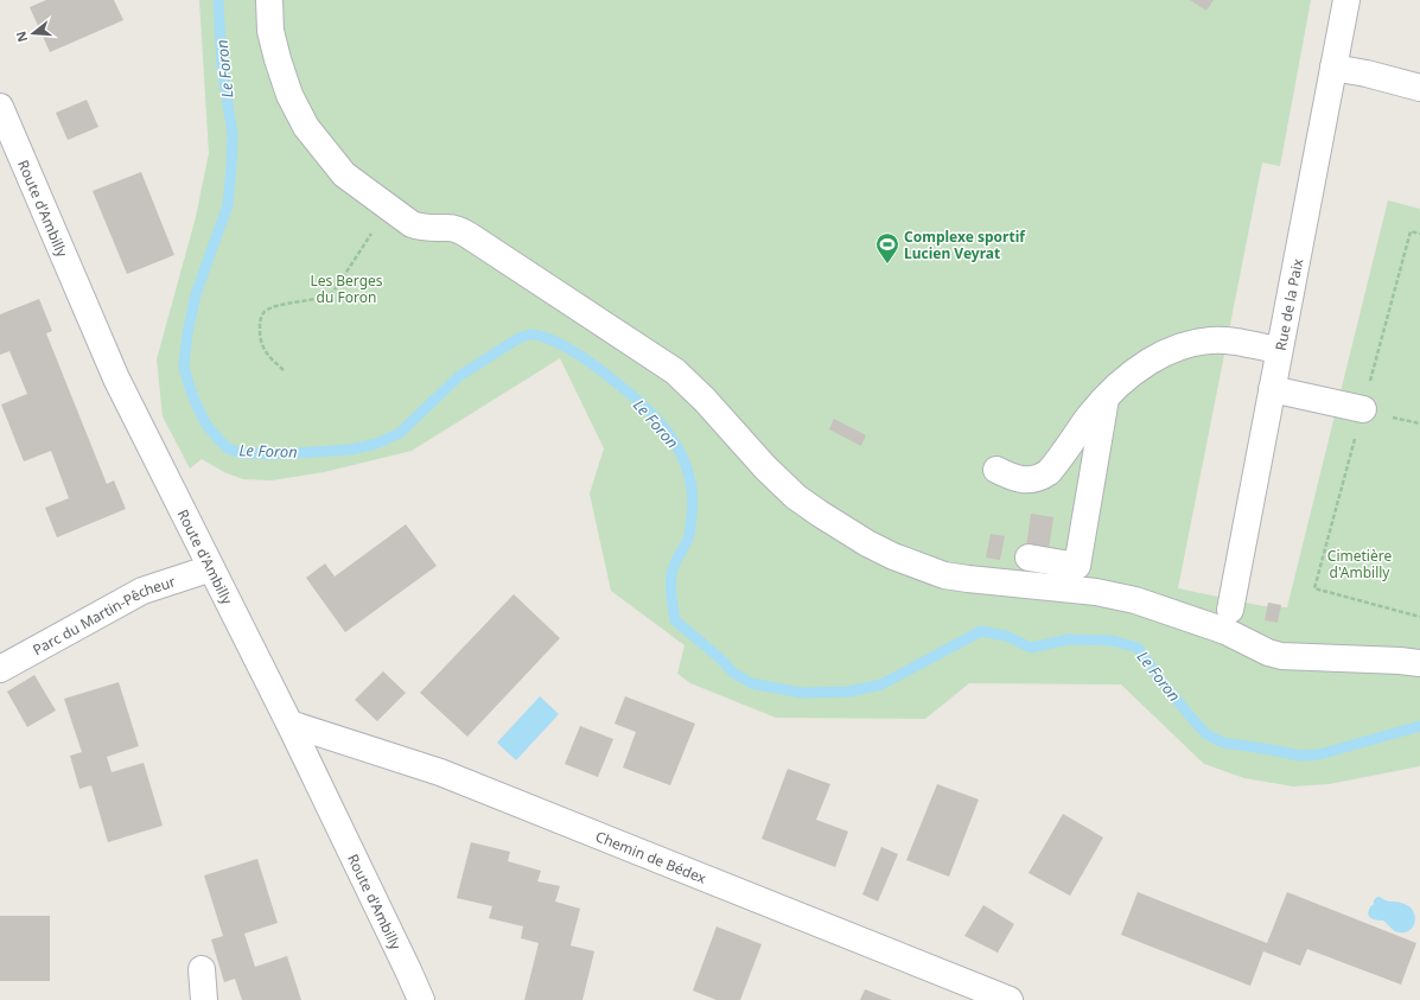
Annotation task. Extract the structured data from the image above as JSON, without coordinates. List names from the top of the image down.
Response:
{
  "streets": {
    "street": [
      "Route d'Ambilly",
      "Rue de la Paix",
      "Parc du Martin-Pêcheur",
      "Chemin de Bédex"
    ]
  },
  "crossings": [
    ["Route d'Ambilly", "Parc du Martin-Pêcheur"],
    ["Route d'Ambilly", "Chemin de Bédex"]
  ],
  "water": ["Le Foron"],
  "parks": ["Les Berges du Foron", "Cimetière d'Ambilly"],
  "places": {
    "sports": ["Complexe sportif Lucien Veyrat"]
  },
  "north": "left"
}
